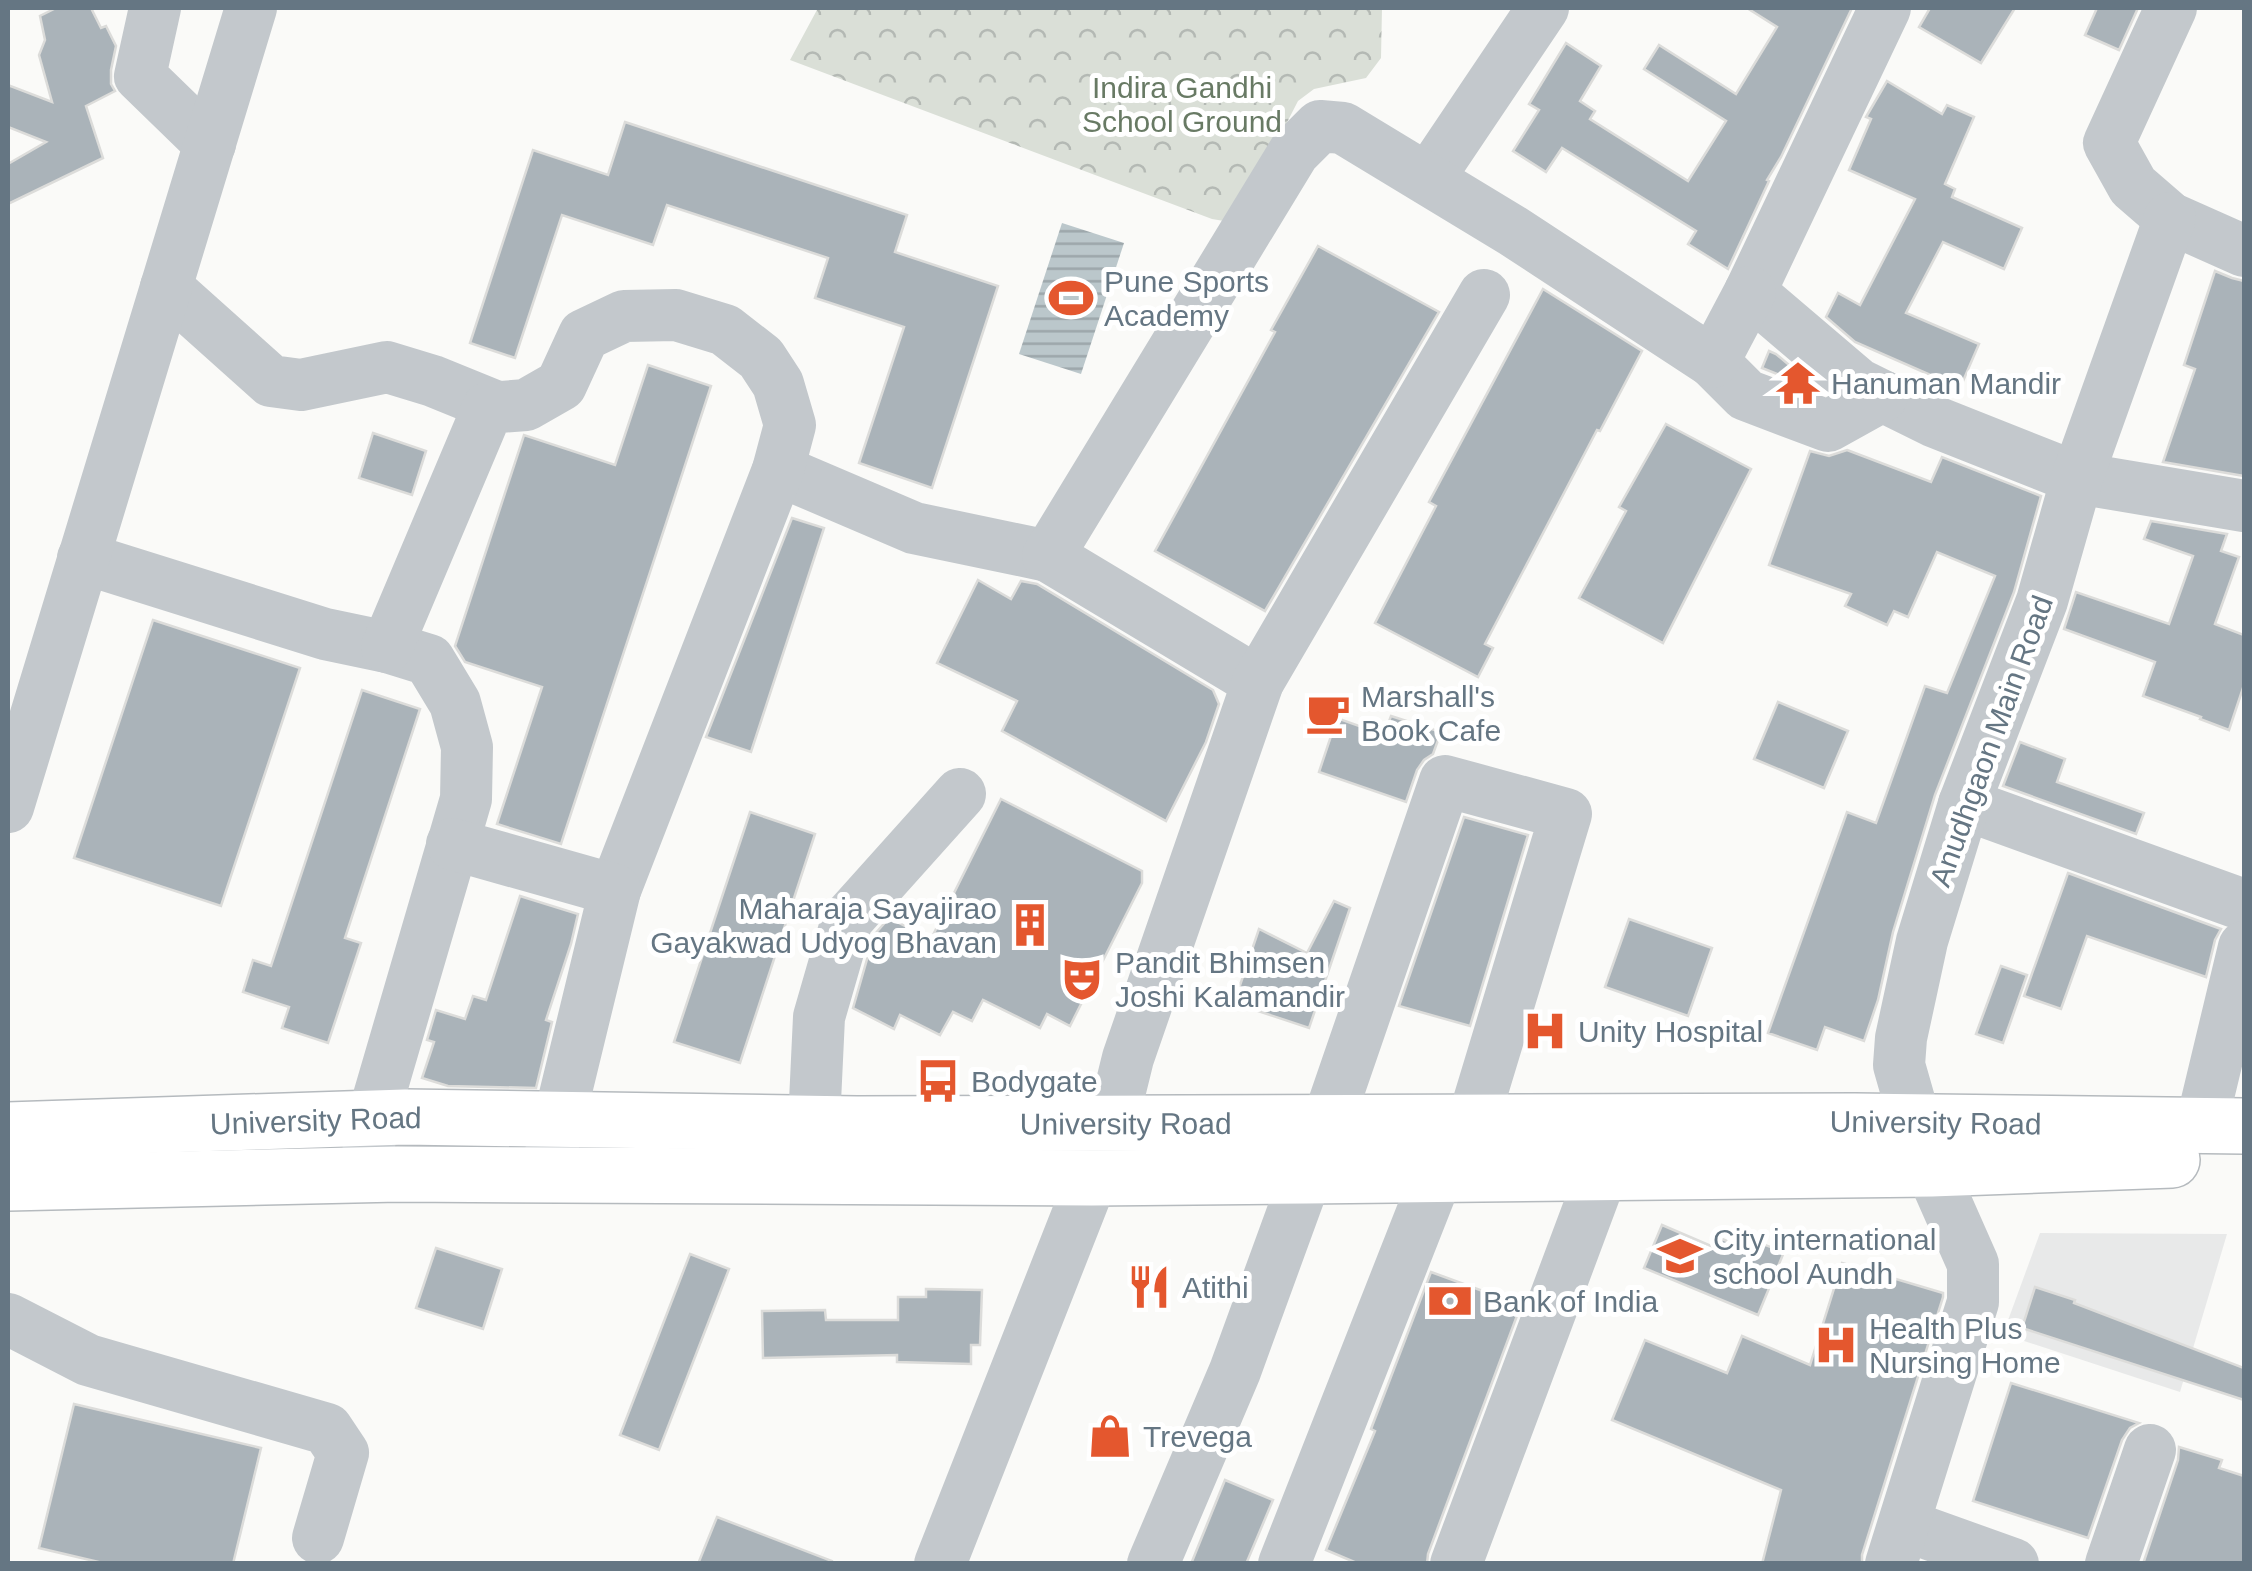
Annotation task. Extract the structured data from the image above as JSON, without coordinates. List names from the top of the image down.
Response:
{
  "streets": {
    "main road": ["University Road"],
    "street": ["Anudhgaon Main Road"]
  },
  "crossings": [
    ["Anudhgaon Main Road", "University Road"]
  ],
  "parks": ["Indira Gandhi School Ground"],
  "places": {
    "sports": ["Pune Sports Academy"],
    "temple": ["Hanuman Mandir"],
    "cafe": ["Marshall's Book Cafe"],
    "building": ["Maharaja Sayajirao Gayakwad Udyog Bhavan"],
    "theatre": ["Pandit Bhimsen Joshi Kalamandir"],
    "hospital": ["Unity Hospital", "Health Plus Nursing Home"],
    "bus stop": ["Bodygate"],
    "school or university": ["City international school Aundh"],
    "restaurant": ["Atithi"],
    "bank": ["Bank of India"],
    "shop": ["Trevega"]
  }
}
